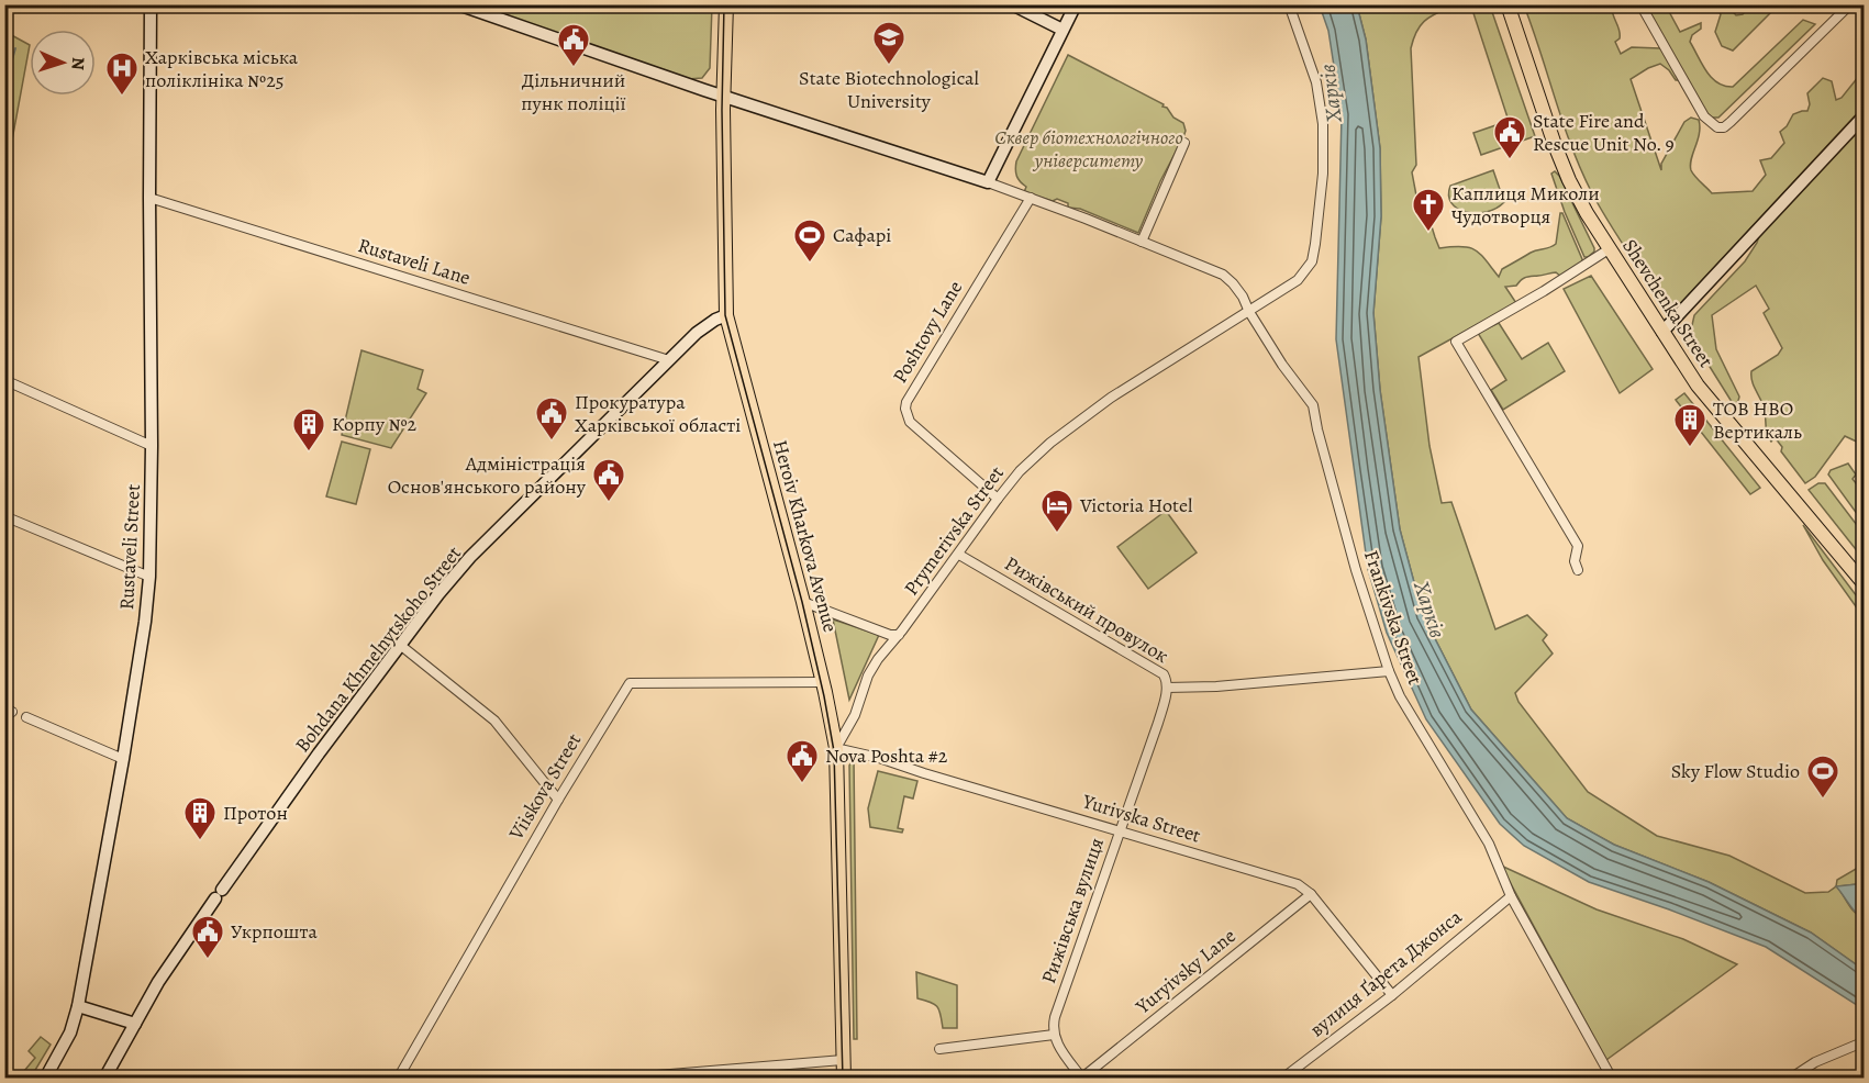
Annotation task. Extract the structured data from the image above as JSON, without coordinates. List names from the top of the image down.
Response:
{
  "streets": {
    "main road": ["Shevchenka Street", "Heroiv Kharkova Avenue"],
    "street": [
      "Rustaveli Lane",
      "Poshtovy Lane",
      "Prymerivska Street",
      "Rustaveli Street",
      "Рижівський провулок",
      "Frankivska Street",
      "Bohdana Khmelnytskoho Street",
      "Viiskova Street",
      "Yurivska Street",
      "Рижівська вулиця",
      "Yuryivsky Lane",
      "вулиця Ґарета Джонса"
    ]
  },
  "crossings": [
    ["Rustaveli Lane", "Rustaveli Street"],
    ["Rustaveli Lane", "Bohdana Khmelnytskoho Street"],
    ["Poshtovy Lane", "Prymerivska Street"],
    ["Poshtovy Lane", "Frankivska Street"],
    ["Prymerivska Street", "Heroiv Kharkova Avenue"],
    ["Prymerivska Street", "Рижівський провулок"],
    ["Prymerivska Street", "Frankivska Street"],
    ["Prymerivska Street", "Yurivska Street"],
    ["Heroiv Kharkova Avenue", "Bohdana Khmelnytskoho Street"],
    ["Heroiv Kharkova Avenue", "Viiskova Street"],
    ["Heroiv Kharkova Avenue", "Yurivska Street"],
    ["Рижівський провулок", "Frankivska Street"],
    ["Рижівський провулок", "Рижівська вулиця"],
    ["Frankivska Street", "вулиця Ґарета Джонса"],
    ["Yurivska Street", "Рижівська вулиця"],
    ["Yurivska Street", "Yuryivsky Lane"],
    ["Yurivska Street", "вулиця Ґарета Джонса"]
  ],
  "water": ["Харків"],
  "parks": ["Сквер біотехнологічного університету"],
  "places": {
    "school or university": ["State Biotechnological University"],
    "public building": [
      "Дільничний пунк поліції",
      "State Fire and Rescue Unit No. 9",
      "Прокуратура Харківської області",
      "Адміністрація Основ'янського району",
      "Nova Poshta #2",
      "Укрпошта"
    ],
    "hospital": ["Харківська міська поліклініка №25"],
    "church": ["Каплиця Миколи Чудотворця"],
    "sports": ["Сафарі", "Sky Flow Studio"],
    "building": ["ТОВ НВО Вертикаль", "Корпу №2", "Протон"],
    "hotel": ["Victoria Hotel"]
  },
  "north": "right"
}
